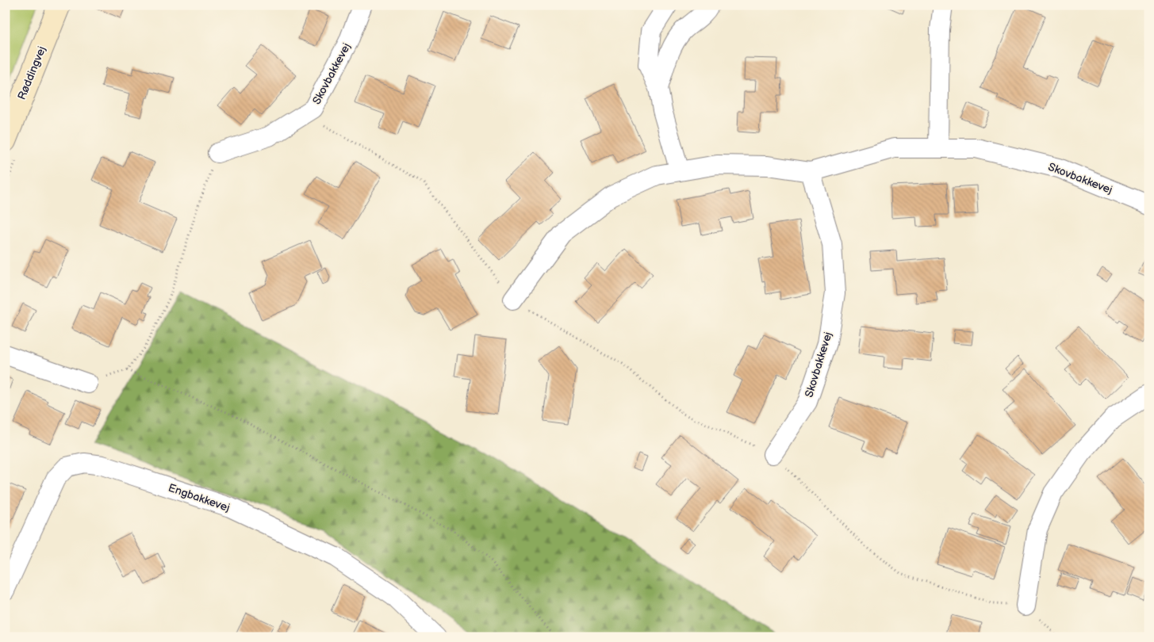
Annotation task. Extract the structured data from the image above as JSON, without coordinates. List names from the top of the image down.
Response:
{
  "streets": {
    "street": ["Røddingvej", "Skovbakkevej", "Engbakkevej"]
  }
}
